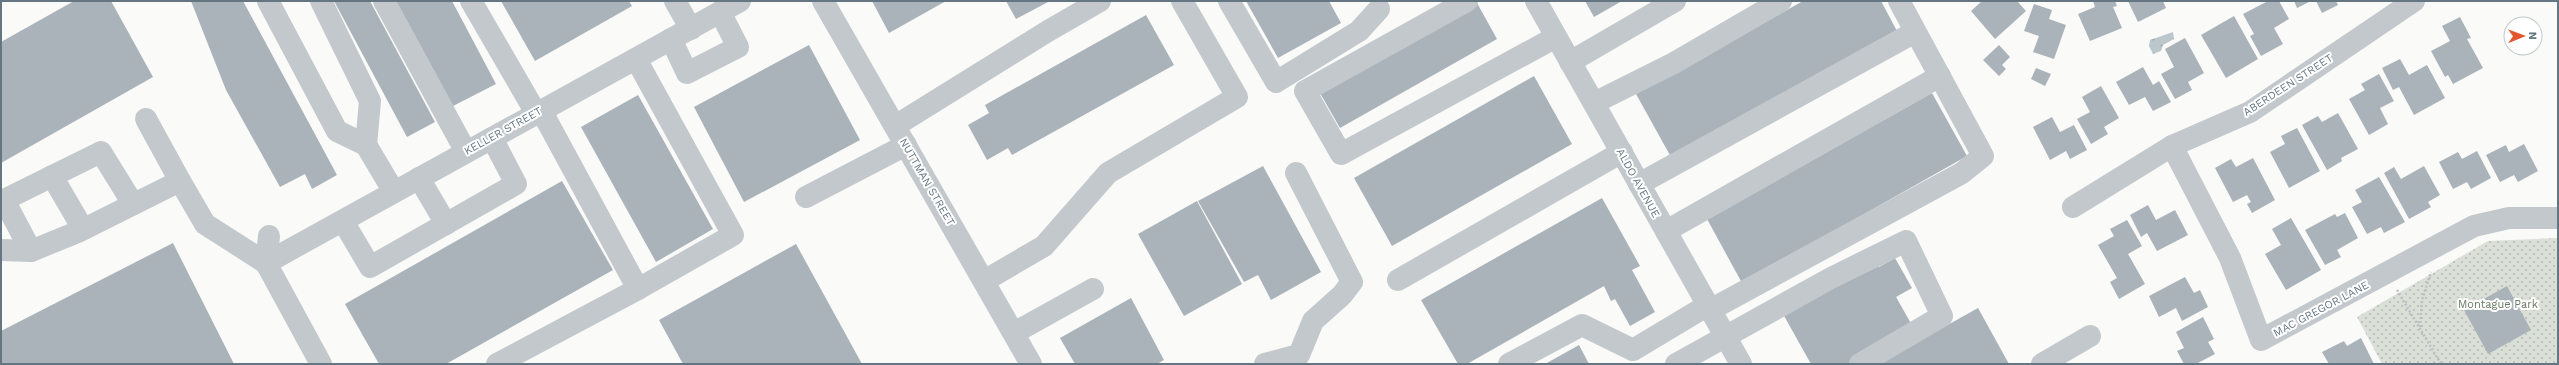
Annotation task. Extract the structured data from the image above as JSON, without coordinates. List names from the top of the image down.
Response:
{
  "streets": {
    "street": [
      "ABERDEEN STREET",
      "KELLER STREET",
      "NUTTMAN STREET",
      "ALDO AVENUE",
      "MAC GREGOR LANE"
    ]
  },
  "crossings": [
    ["ABERDEEN STREET", "MAC GREGOR LANE"]
  ],
  "parks": ["Montague Park"],
  "north": "right"
}
